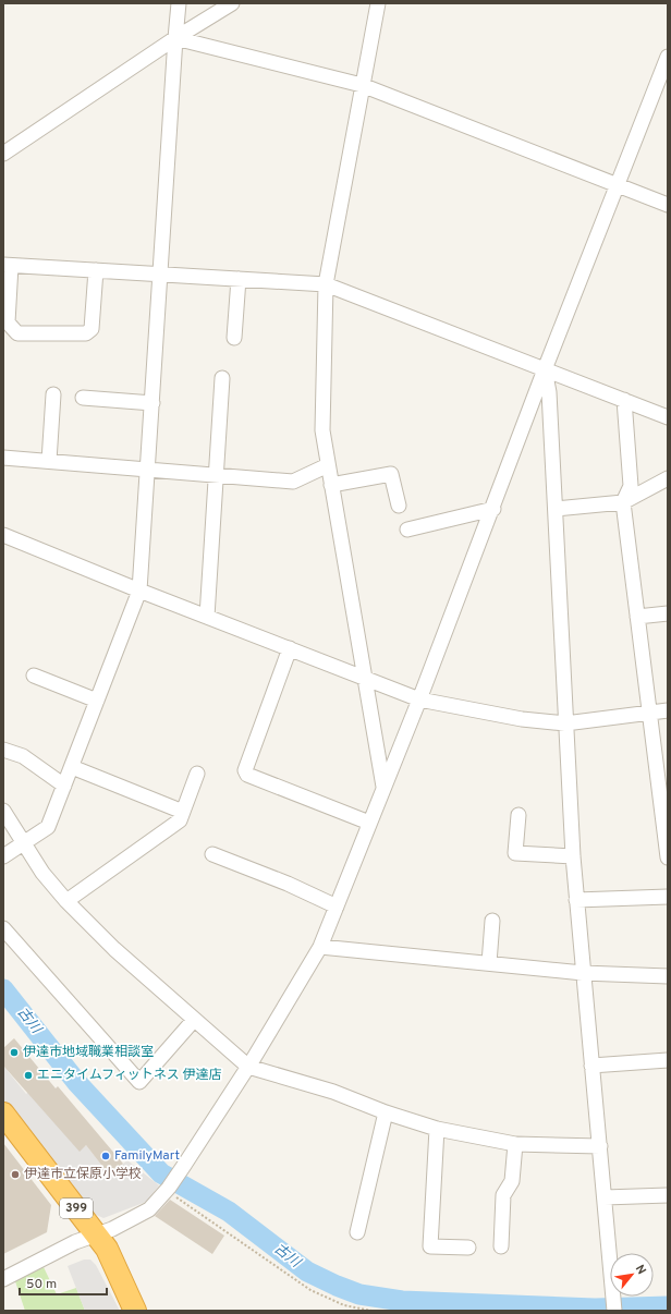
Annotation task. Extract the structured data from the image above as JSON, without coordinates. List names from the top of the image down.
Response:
{
  "streets": {
    "highway": ["399"]
  },
  "water": ["古川"],
  "places": [
    "伊達市地域職業相談室",
    "エニタイムフィットネス 伊達店",
    "FamilyMart",
    "伊達市立保原小学校"
  ],
  "scale_bar": "50 m",
  "north": "top right"
}
